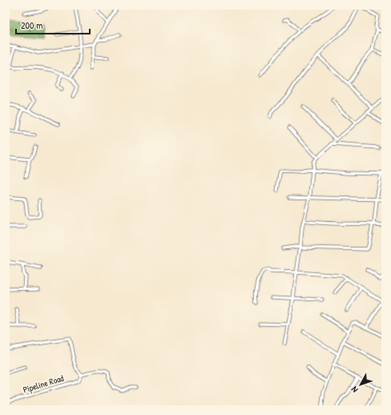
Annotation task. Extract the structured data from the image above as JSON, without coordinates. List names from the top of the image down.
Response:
{
  "streets": {
    "street": ["Pipeline Road"]
  },
  "scale_bar": "200 m",
  "north": "bottom left"
}
